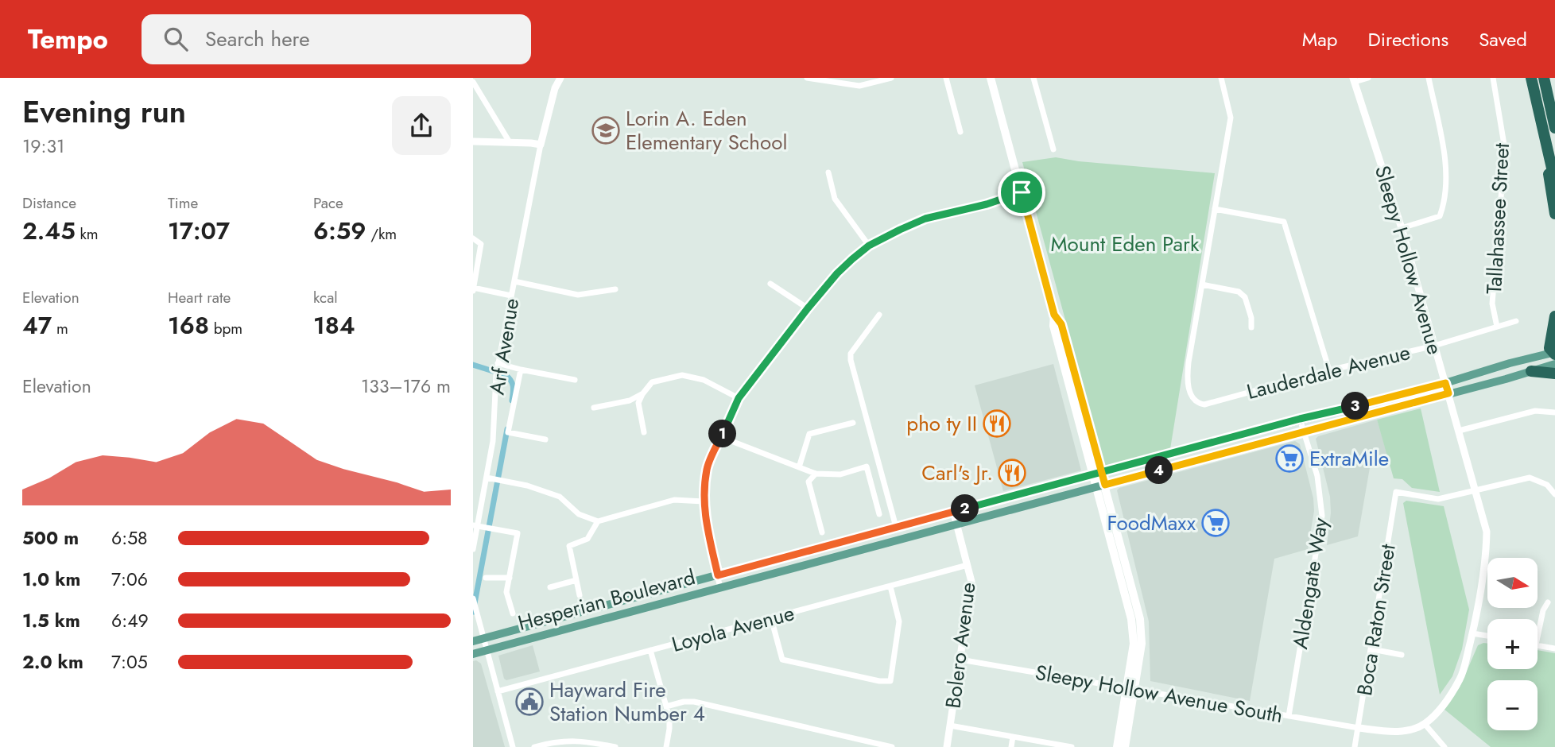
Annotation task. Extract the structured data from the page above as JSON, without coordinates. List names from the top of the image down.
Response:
{
  "streets": {
    "main road": ["Hesperian Boulevard"],
    "street": [
      "Tallahassee Street",
      "Sleepy Hollow Avenue",
      "Arf Avenue",
      "Lauderdale Avenue",
      "Aldengate Way",
      "Boca Raton Street",
      "Loyola Avenue",
      "Bolero Avenue",
      "Sleepy Hollow Avenue South"
    ]
  },
  "crossings": [
    ["Tallahassee Street", "Lauderdale Avenue"],
    ["Sleepy Hollow Avenue", "Lauderdale Avenue"],
    ["Sleepy Hollow Avenue", "Hesperian Boulevard"],
    ["Sleepy Hollow Avenue", "Boca Raton Street"],
    ["Aldengate Way", "Hesperian Boulevard"],
    ["Aldengate Way", "Sleepy Hollow Avenue South"],
    ["Hesperian Boulevard", "Bolero Avenue"],
    ["Boca Raton Street", "Sleepy Hollow Avenue South"],
    ["Loyola Avenue", "Bolero Avenue"],
    ["Bolero Avenue", "Sleepy Hollow Avenue South"]
  ],
  "parks": ["Mount Eden Park"],
  "places": {
    "school or university": ["Lorin A. Eden Elementary School"],
    "restaurant": ["pho ty II", "Carl's Jr."],
    "supermarket": ["ExtraMile", "FoodMaxx"],
    "public building": ["Hayward Fire Station Number 4"]
  },
  "north": "right",
  "page": {
    "header": "Tempo",
    "search": "Search here",
    "nav": ["Map", "Directions", "Saved"],
    "heading": ["Evening run", "19:31"],
    "stats": [
      ["Distance", "2.45 km"],
      ["Time", "17:07"],
      ["Pace", "6:59 /km"],
      ["Elevation", "47 m"],
      ["Heart rate", "168 bpm"],
      ["kcal", "184"]
    ],
    "chart": ["Elevation", "133–176 m"],
    "pins": [
      "3",
      "1",
      "4",
      "2"
    ],
    "list": [
      {
        "name": "500 m",
        "note": "6:58"
      },
      {
        "name": "1.0 km",
        "note": "7:06"
      },
      {
        "name": "1.5 km",
        "note": "6:49"
      },
      {
        "name": "2.0 km",
        "note": "7:05"
      }
    ],
    "map_buttons": ["+", "−"]
  }
}
